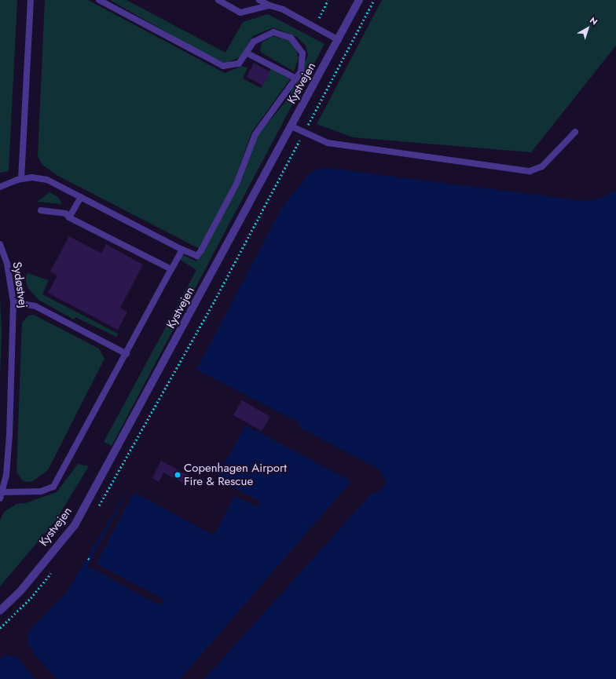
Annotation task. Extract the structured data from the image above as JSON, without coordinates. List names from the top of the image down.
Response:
{
  "streets": {
    "street": ["Kystvejen"],
    "lane": ["Sydøstvej"]
  },
  "places": ["Copenhagen Airport Fire & Rescue"],
  "north": "top right"
}
